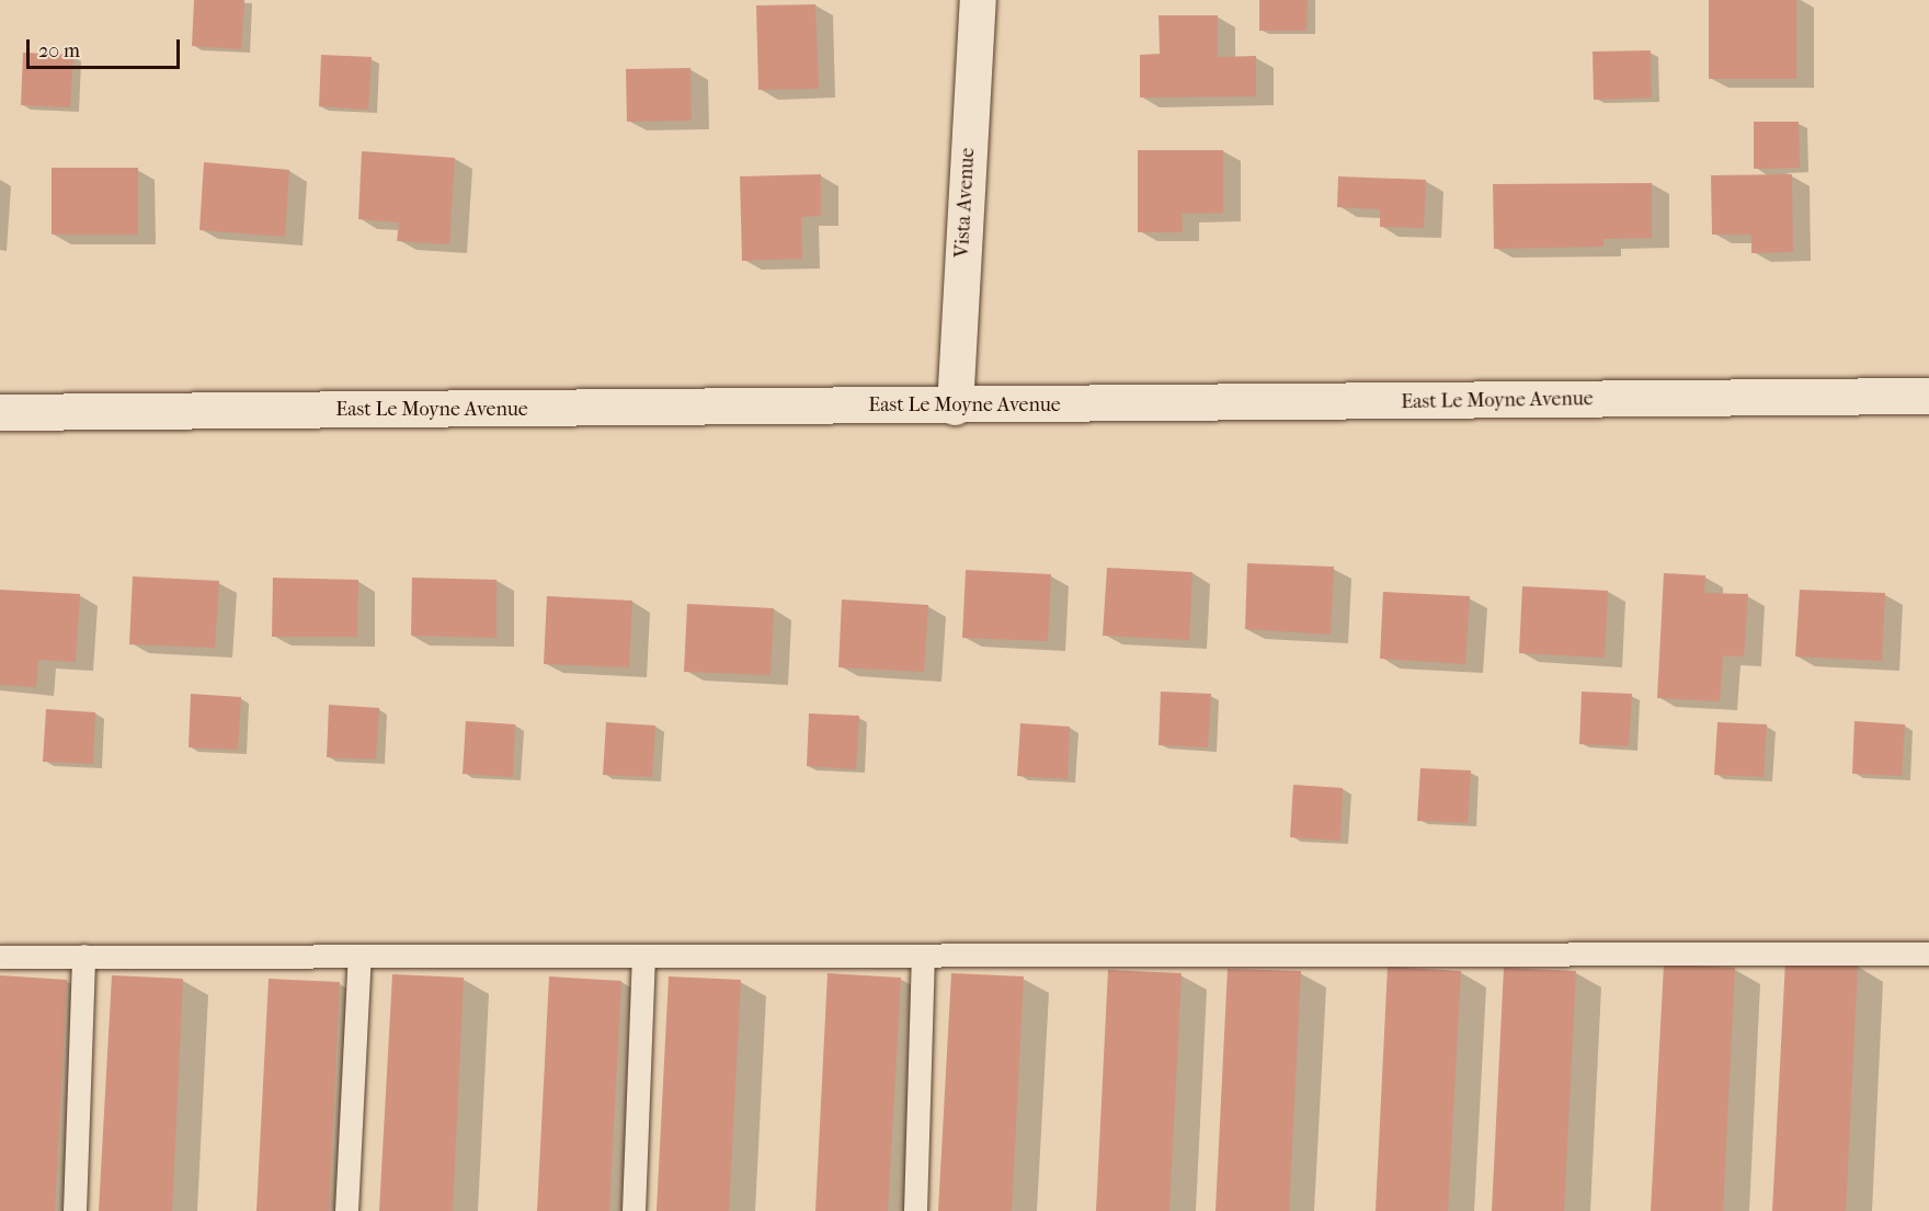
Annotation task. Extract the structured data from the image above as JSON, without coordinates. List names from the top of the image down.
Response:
{
  "streets": {
    "street": ["Vista Avenue", "East Le Moyne Avenue"]
  },
  "crossings": [
    ["Vista Avenue", "East Le Moyne Avenue"]
  ],
  "scale_bar": "20 m"
}
